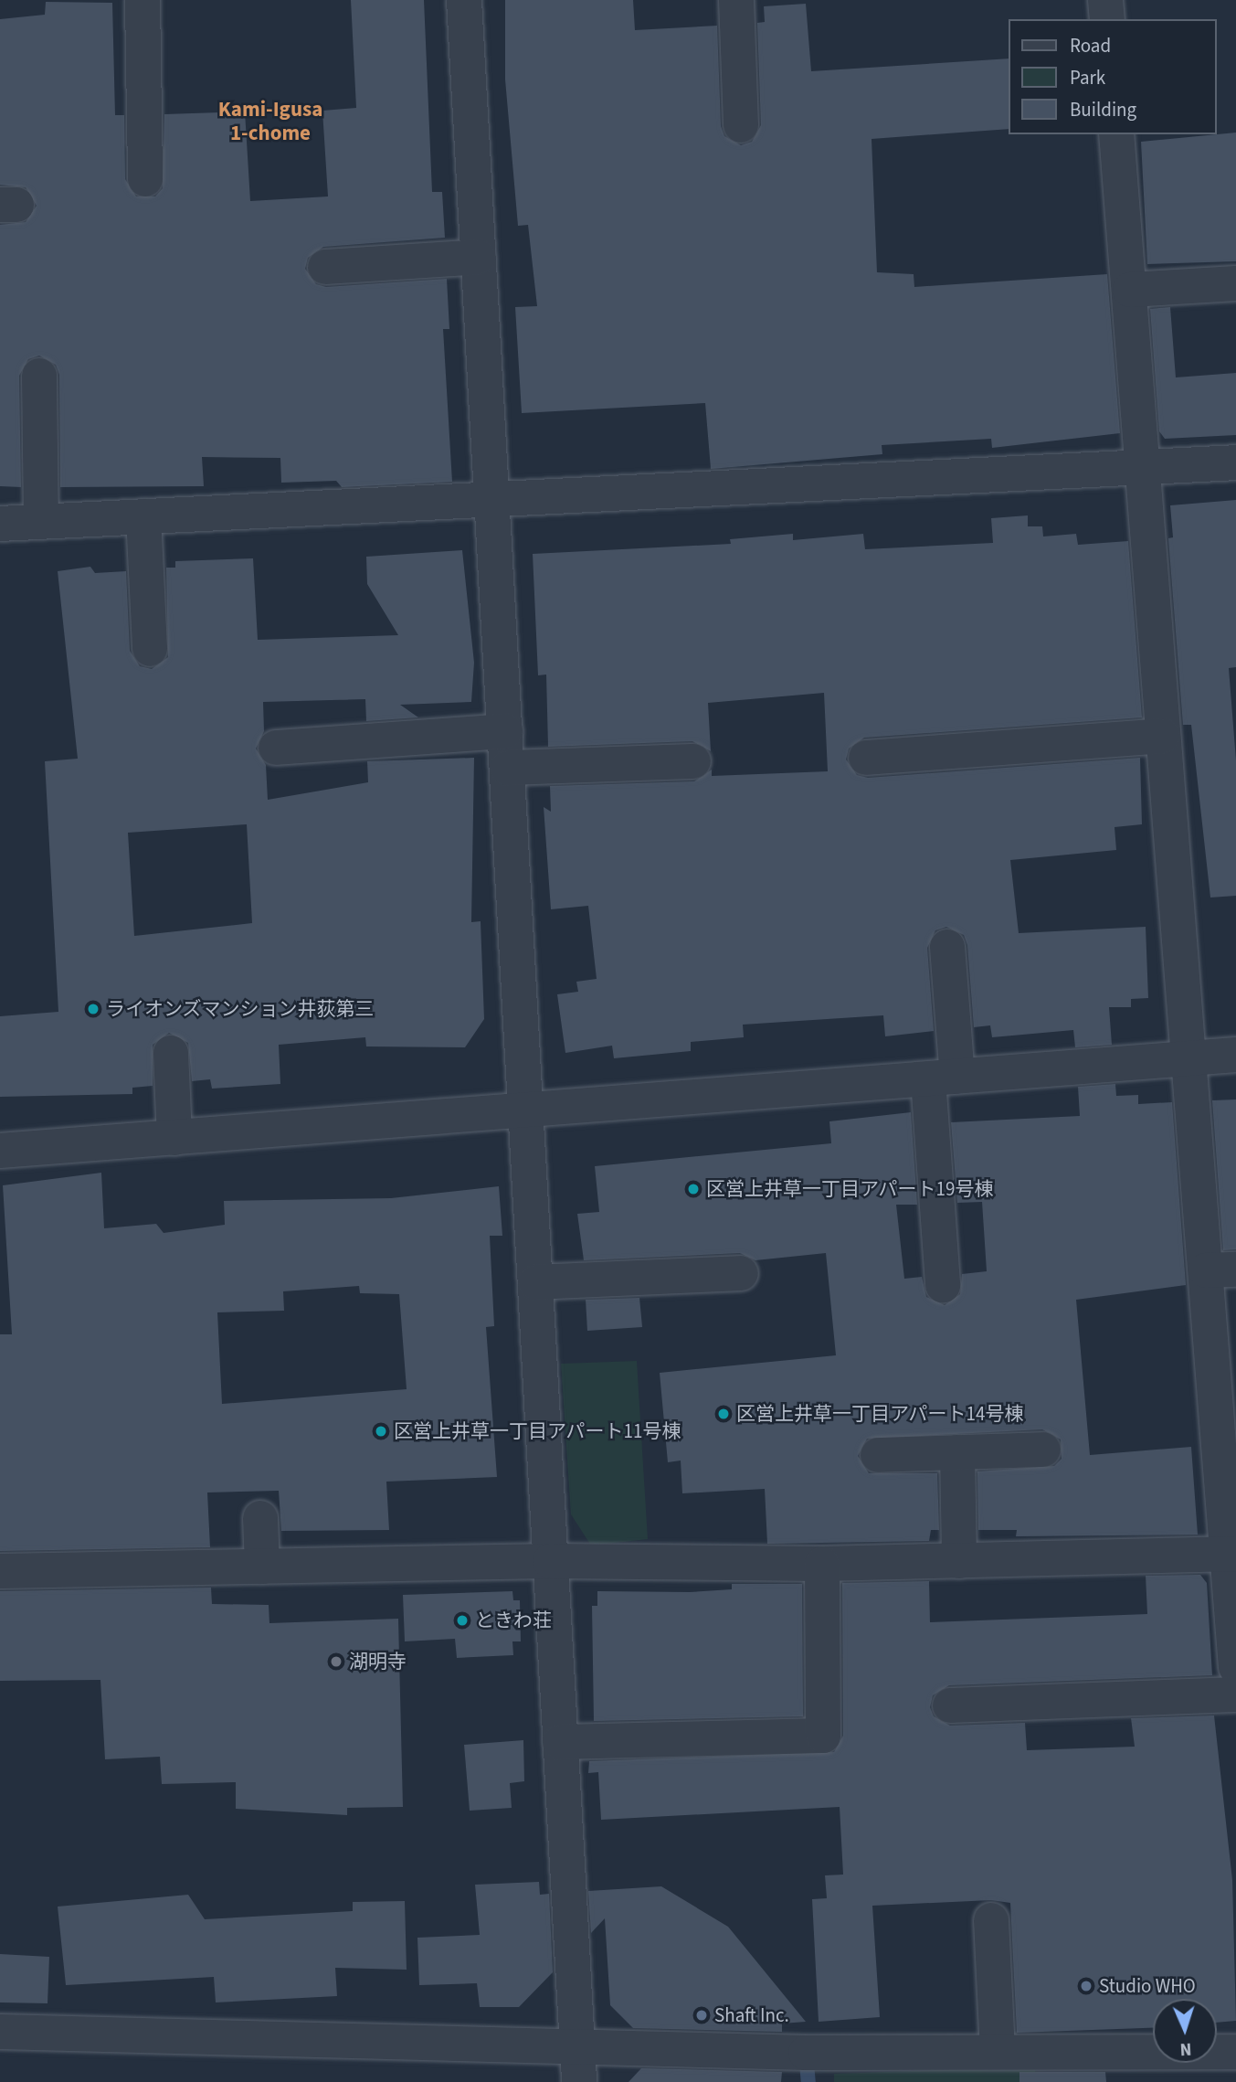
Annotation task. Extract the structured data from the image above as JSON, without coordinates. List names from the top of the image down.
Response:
{
  "districts": ["Kami-Igusa 1-chome"],
  "places": [
    "ライオンズマンション井荻第三",
    "区営上井草一丁目アパート19号棟",
    "区営上井草一丁目アパート14号棟",
    "区営上井草一丁目アパート11号棟",
    "ときわ荘",
    "湖明寺",
    "Studio WHO",
    "Shaft Inc."
  ],
  "legend": ["Road", "Park", "Building"],
  "north": "bottom"
}
